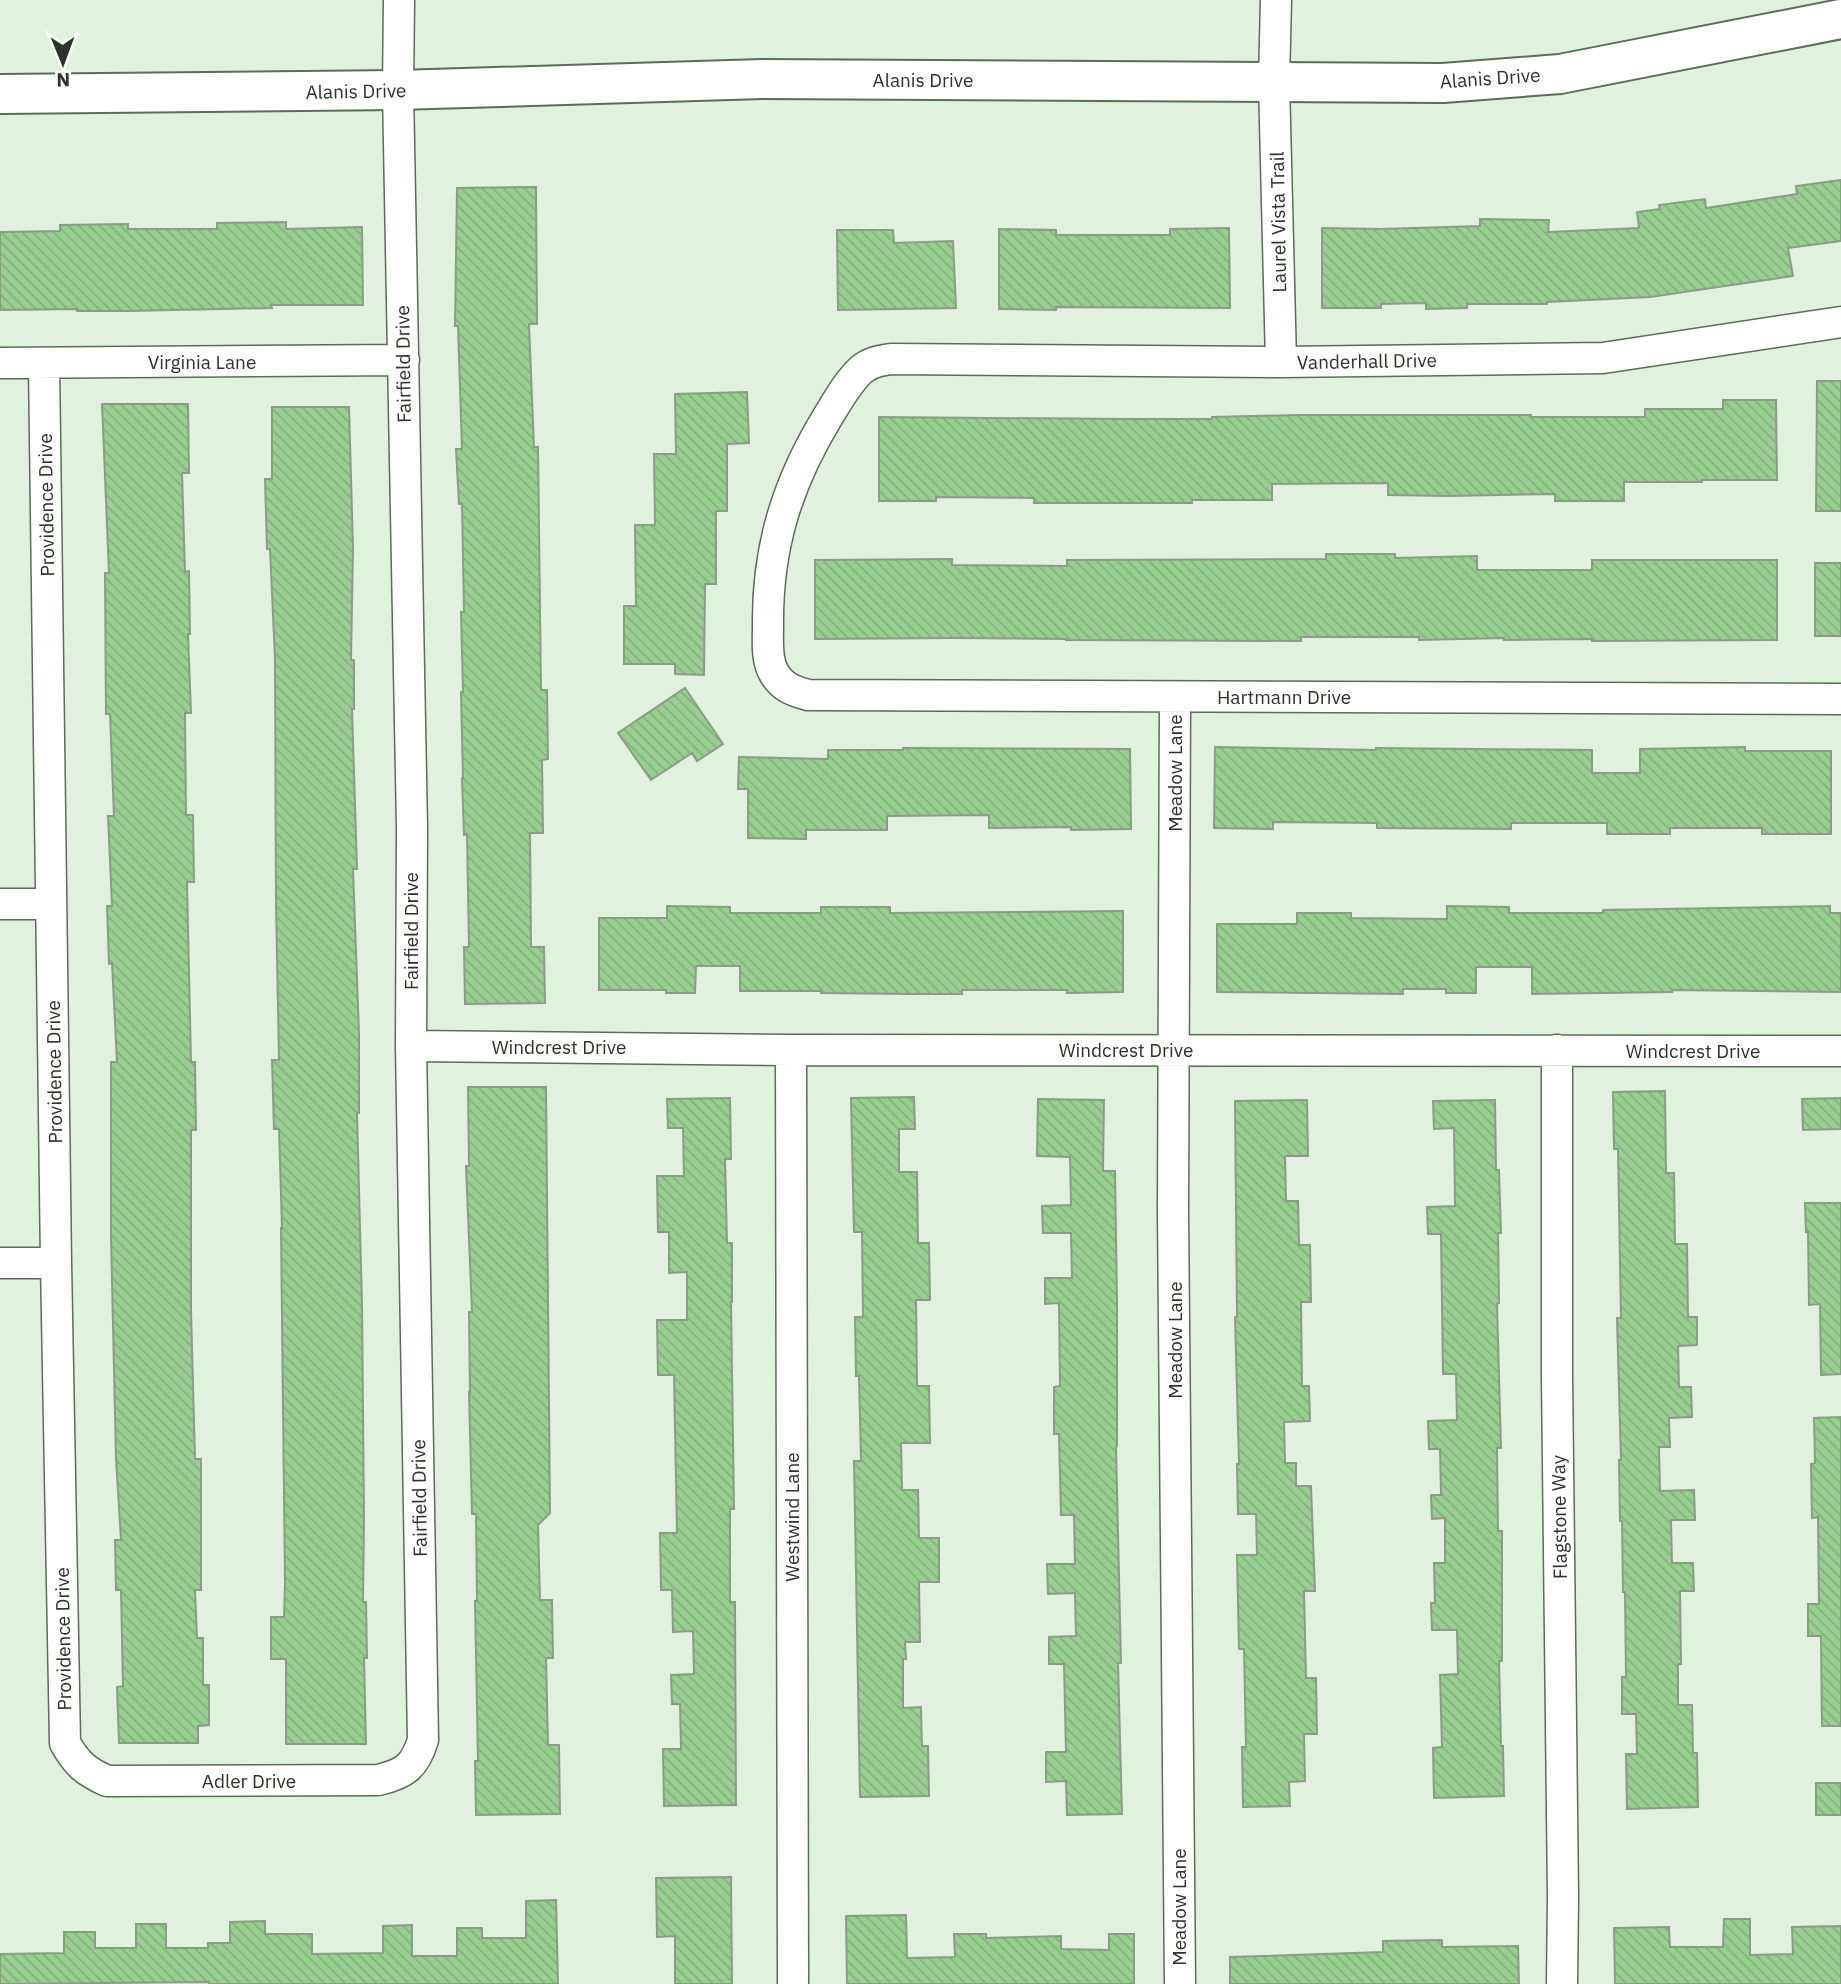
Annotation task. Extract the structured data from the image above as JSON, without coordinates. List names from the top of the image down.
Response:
{
  "streets": {
    "main road": ["Alanis Drive"],
    "street": [
      "Laurel Vista Trail",
      "Vanderhall Drive",
      "Virginia Lane",
      "Fairfield Drive",
      "Providence Drive",
      "Hartmann Drive",
      "Meadow Lane",
      "Windcrest Drive",
      "Westwind Lane",
      "Flagstone Way",
      "Adler Drive"
    ]
  },
  "crossings": [
    ["Alanis Drive", "Laurel Vista Trail"],
    ["Alanis Drive", "Fairfield Drive"],
    ["Laurel Vista Trail", "Vanderhall Drive"],
    ["Vanderhall Drive", "Hartmann Drive"],
    ["Virginia Lane", "Fairfield Drive"],
    ["Virginia Lane", "Providence Drive"],
    ["Fairfield Drive", "Windcrest Drive"],
    ["Fairfield Drive", "Adler Drive"],
    ["Providence Drive", "Adler Drive"],
    ["Hartmann Drive", "Meadow Lane"],
    ["Meadow Lane", "Windcrest Drive"],
    ["Windcrest Drive", "Westwind Lane"],
    ["Windcrest Drive", "Flagstone Way"]
  ],
  "north": "bottom"
}
